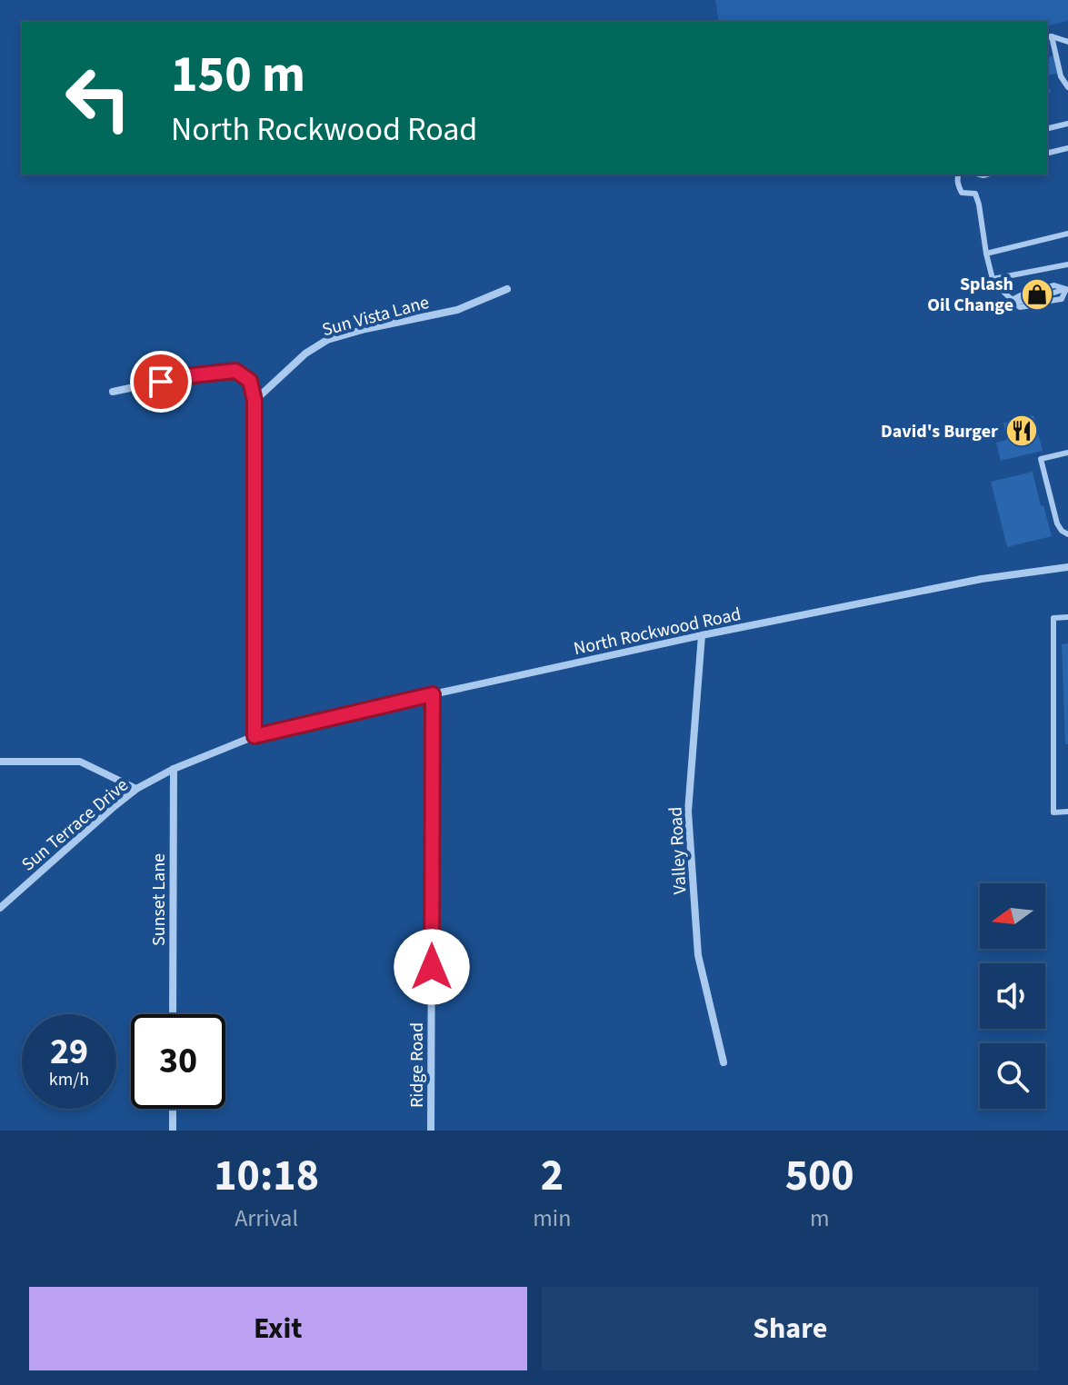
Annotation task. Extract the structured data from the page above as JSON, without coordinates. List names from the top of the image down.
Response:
{
  "streets": {
    "street": [
      "Sun Vista Lane",
      "North Rockwood Road",
      "Sun Terrace Drive",
      "Valley Road",
      "Sunset Lane",
      "Ridge Road"
    ]
  },
  "crossings": [
    ["North Rockwood Road", "Sun Terrace Drive"],
    ["North Rockwood Road", "Valley Road"],
    ["North Rockwood Road", "Ridge Road"],
    ["Sun Terrace Drive", "Sunset Lane"]
  ],
  "places": {
    "shop": ["Splash Oil Change"],
    "restaurant": ["David's Burger"]
  },
  "north": "left",
  "page": {
    "turn": ["150 m", "North Rockwood Road"],
    "speed": "29 km/h",
    "limit": "30",
    "eta": [
      "10:18",
      "Arrival",
      "2",
      "min",
      "500",
      "m"
    ],
    "buttons": ["Exit", "Share"]
  }
}
